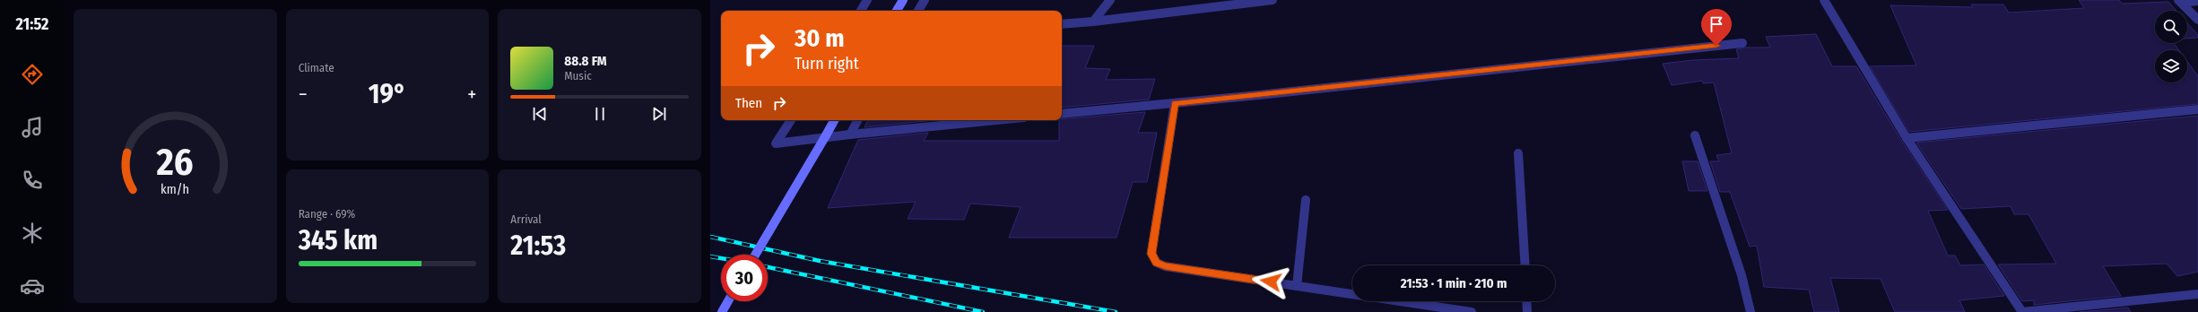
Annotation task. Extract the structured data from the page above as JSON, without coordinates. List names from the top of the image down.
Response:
{
  "page": {
    "tabs": "21:52",
    "tile": [
      "Climate",
      ["Range · 69%", "345 km"],
      ["Arrival", "21:53"]
    ],
    "turn": ["30 m", "Turn right"],
    "song": ["88.8 FM", "Music"],
    "heat": ["−", "19°", "+"],
    "then": "Then",
    "limit": "30",
    "trip": "21:53 · 1 min · 210 m",
    "gauge": ["26", "km/h"]
  }
}
